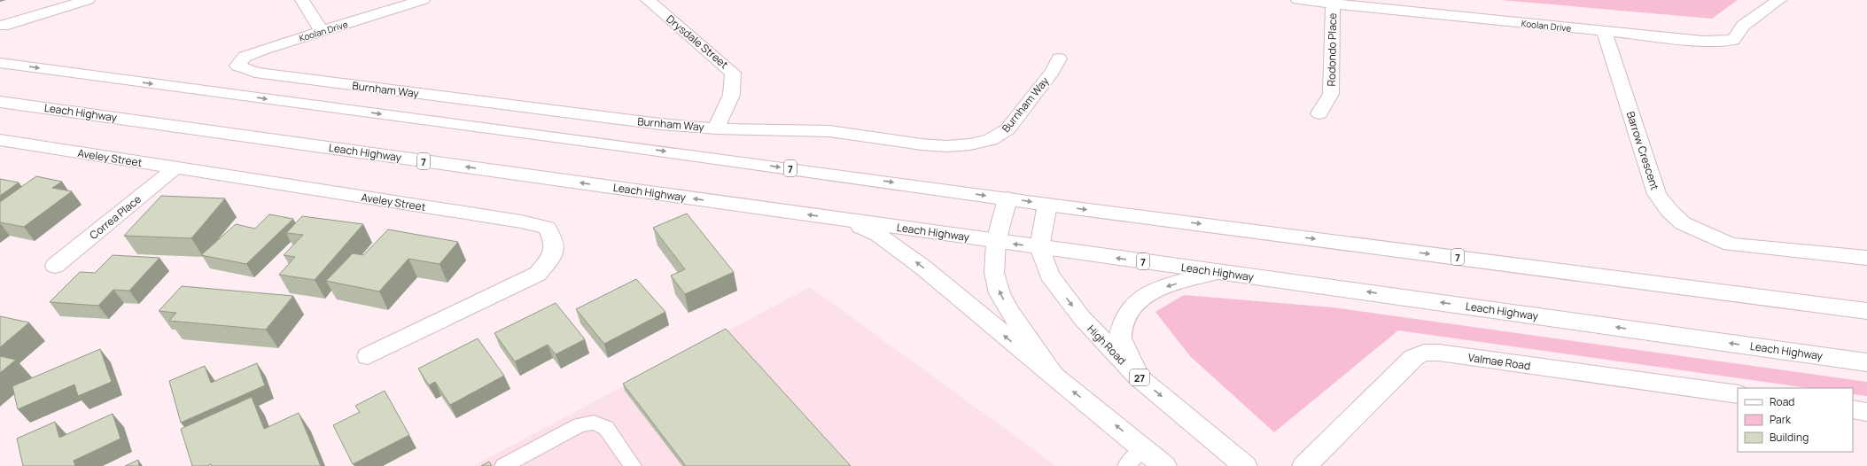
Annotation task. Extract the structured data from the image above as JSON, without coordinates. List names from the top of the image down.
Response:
{
  "streets": {
    "main road": [
      "Koolan Drive",
      "Drysdale Street",
      "Rodondo Place",
      "Burnham Way",
      "Leach Highway",
      "Barrow Crescent",
      "Aveley Street",
      "7",
      "Correa Place",
      "High Road",
      "Valmae Road",
      "27"
    ]
  },
  "crossings": [
    ["Koolan Drive", "Rodondo Place"],
    ["Koolan Drive", "Burnham Way"],
    ["Koolan Drive", "Barrow Crescent"],
    ["Drysdale Street", "Burnham Way"],
    ["Leach Highway", "High Road"],
    ["Leach Highway", "27"],
    ["Aveley Street", "Correa Place"],
    ["High Road", "27"]
  ],
  "legend": ["Road", "Park", "Building"]
}
